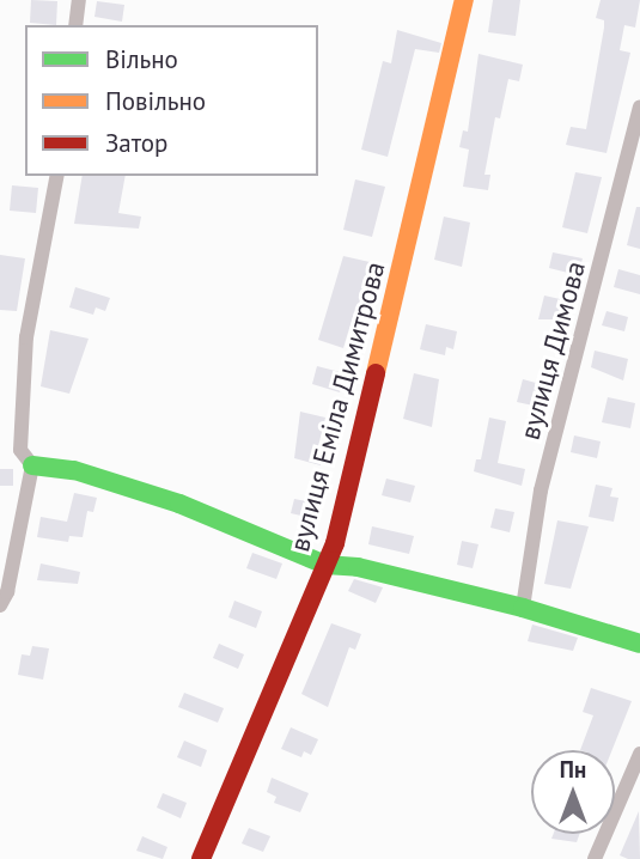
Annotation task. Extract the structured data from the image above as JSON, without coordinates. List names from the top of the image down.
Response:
{
  "streets": {
    "street": ["вулиця Димова", "вулиця Еміла Димитрова"]
  },
  "legend": ["Вільно", "Повільно", "Затор"],
  "north": "top"
}
